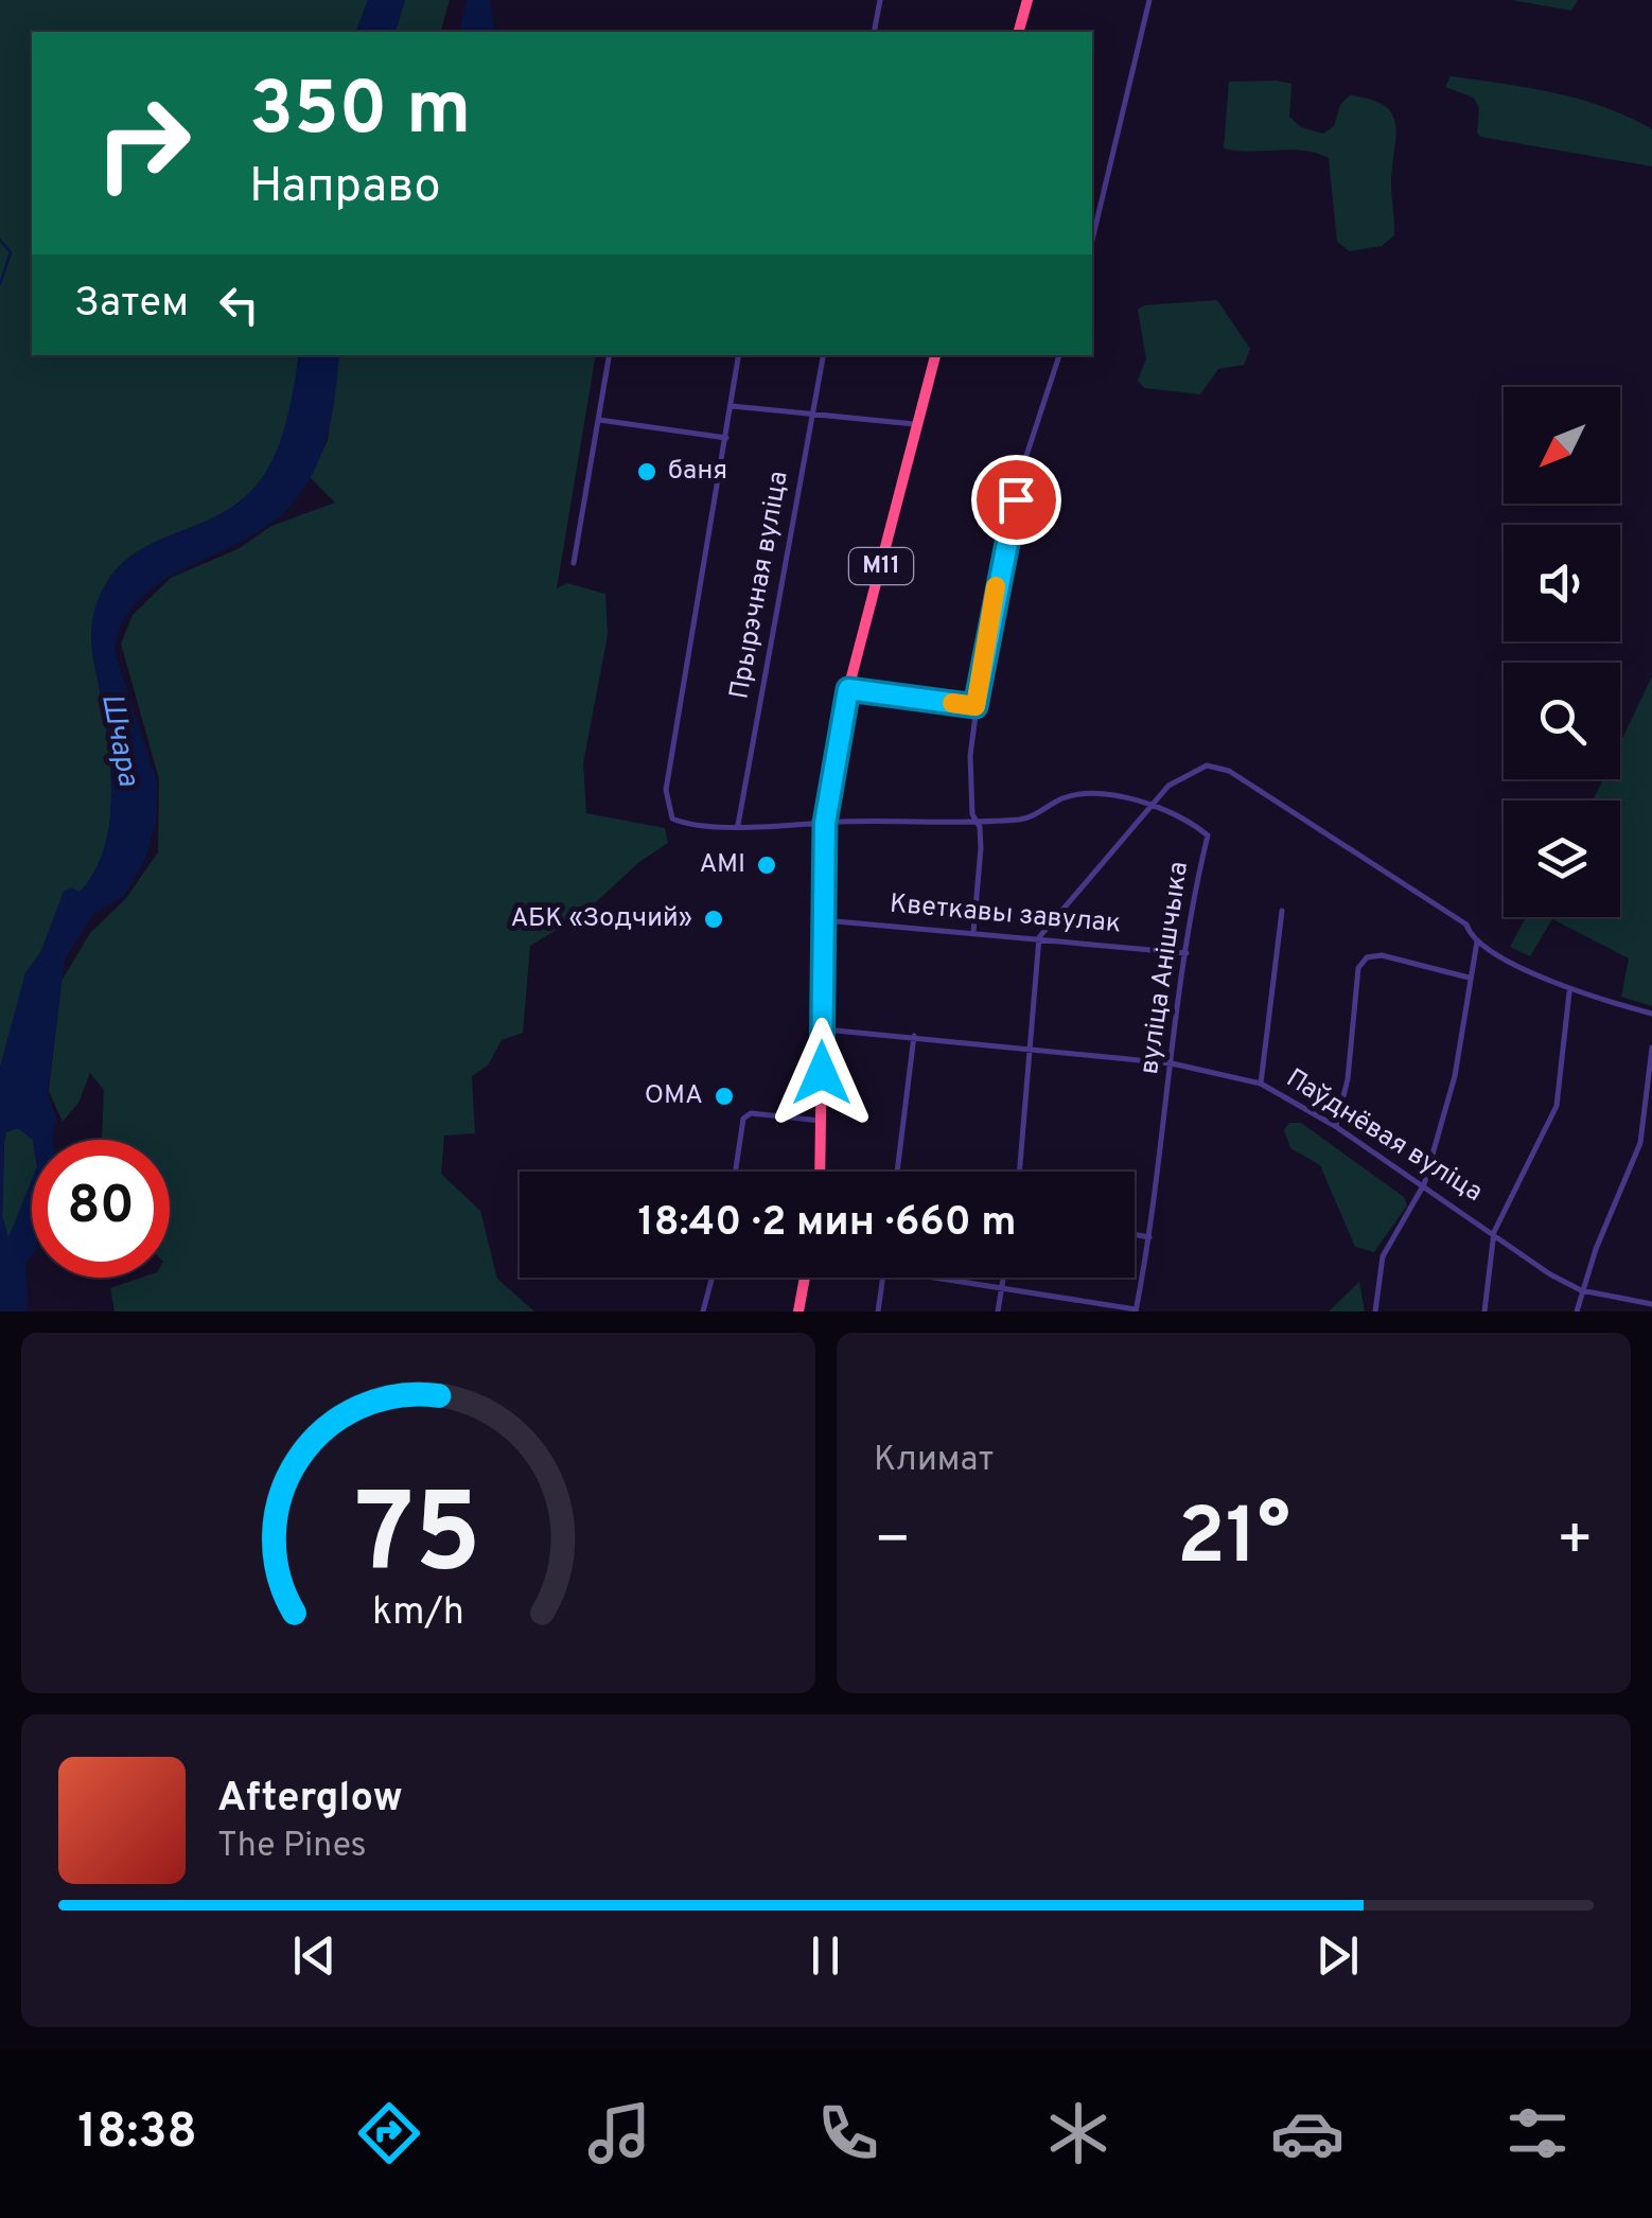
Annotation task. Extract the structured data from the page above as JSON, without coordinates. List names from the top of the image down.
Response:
{
  "streets": {
    "highway": ["М11"],
    "street": [
      "Прырэчная вуліца",
      "Кветкавы завулак",
      "вуліца Анішчыка",
      "Паўднёвая вуліца"
    ]
  },
  "crossings": [
    ["М11", "Кветкавы завулак"],
    ["М11", "вуліца Анішчыка"],
    ["М11", "Паўднёвая вуліца"],
    ["Прырэчная вуліца", "вуліца Анішчыка"],
    ["Кветкавы завулак", "вуліца Анішчыка"],
    ["вуліца Анішчыка", "Паўднёвая вуліца"]
  ],
  "water": ["Шчара"],
  "places": [
    "баня",
    "AMI",
    "АБК «Зодчий»",
    "ОМА"
  ],
  "north": "bottom left",
  "page": {
    "turn": ["350 m", "Направо"],
    "then": "Затем",
    "limit": "80",
    "trip": "18:40 · 2 мин · 660 m",
    "tile": "Климат",
    "heat": ["−", "21°", "+"],
    "song": ["Afterglow", "The Pines"],
    "tabs": "18:38",
    "gauge": ["75", "km/h"]
  }
}
